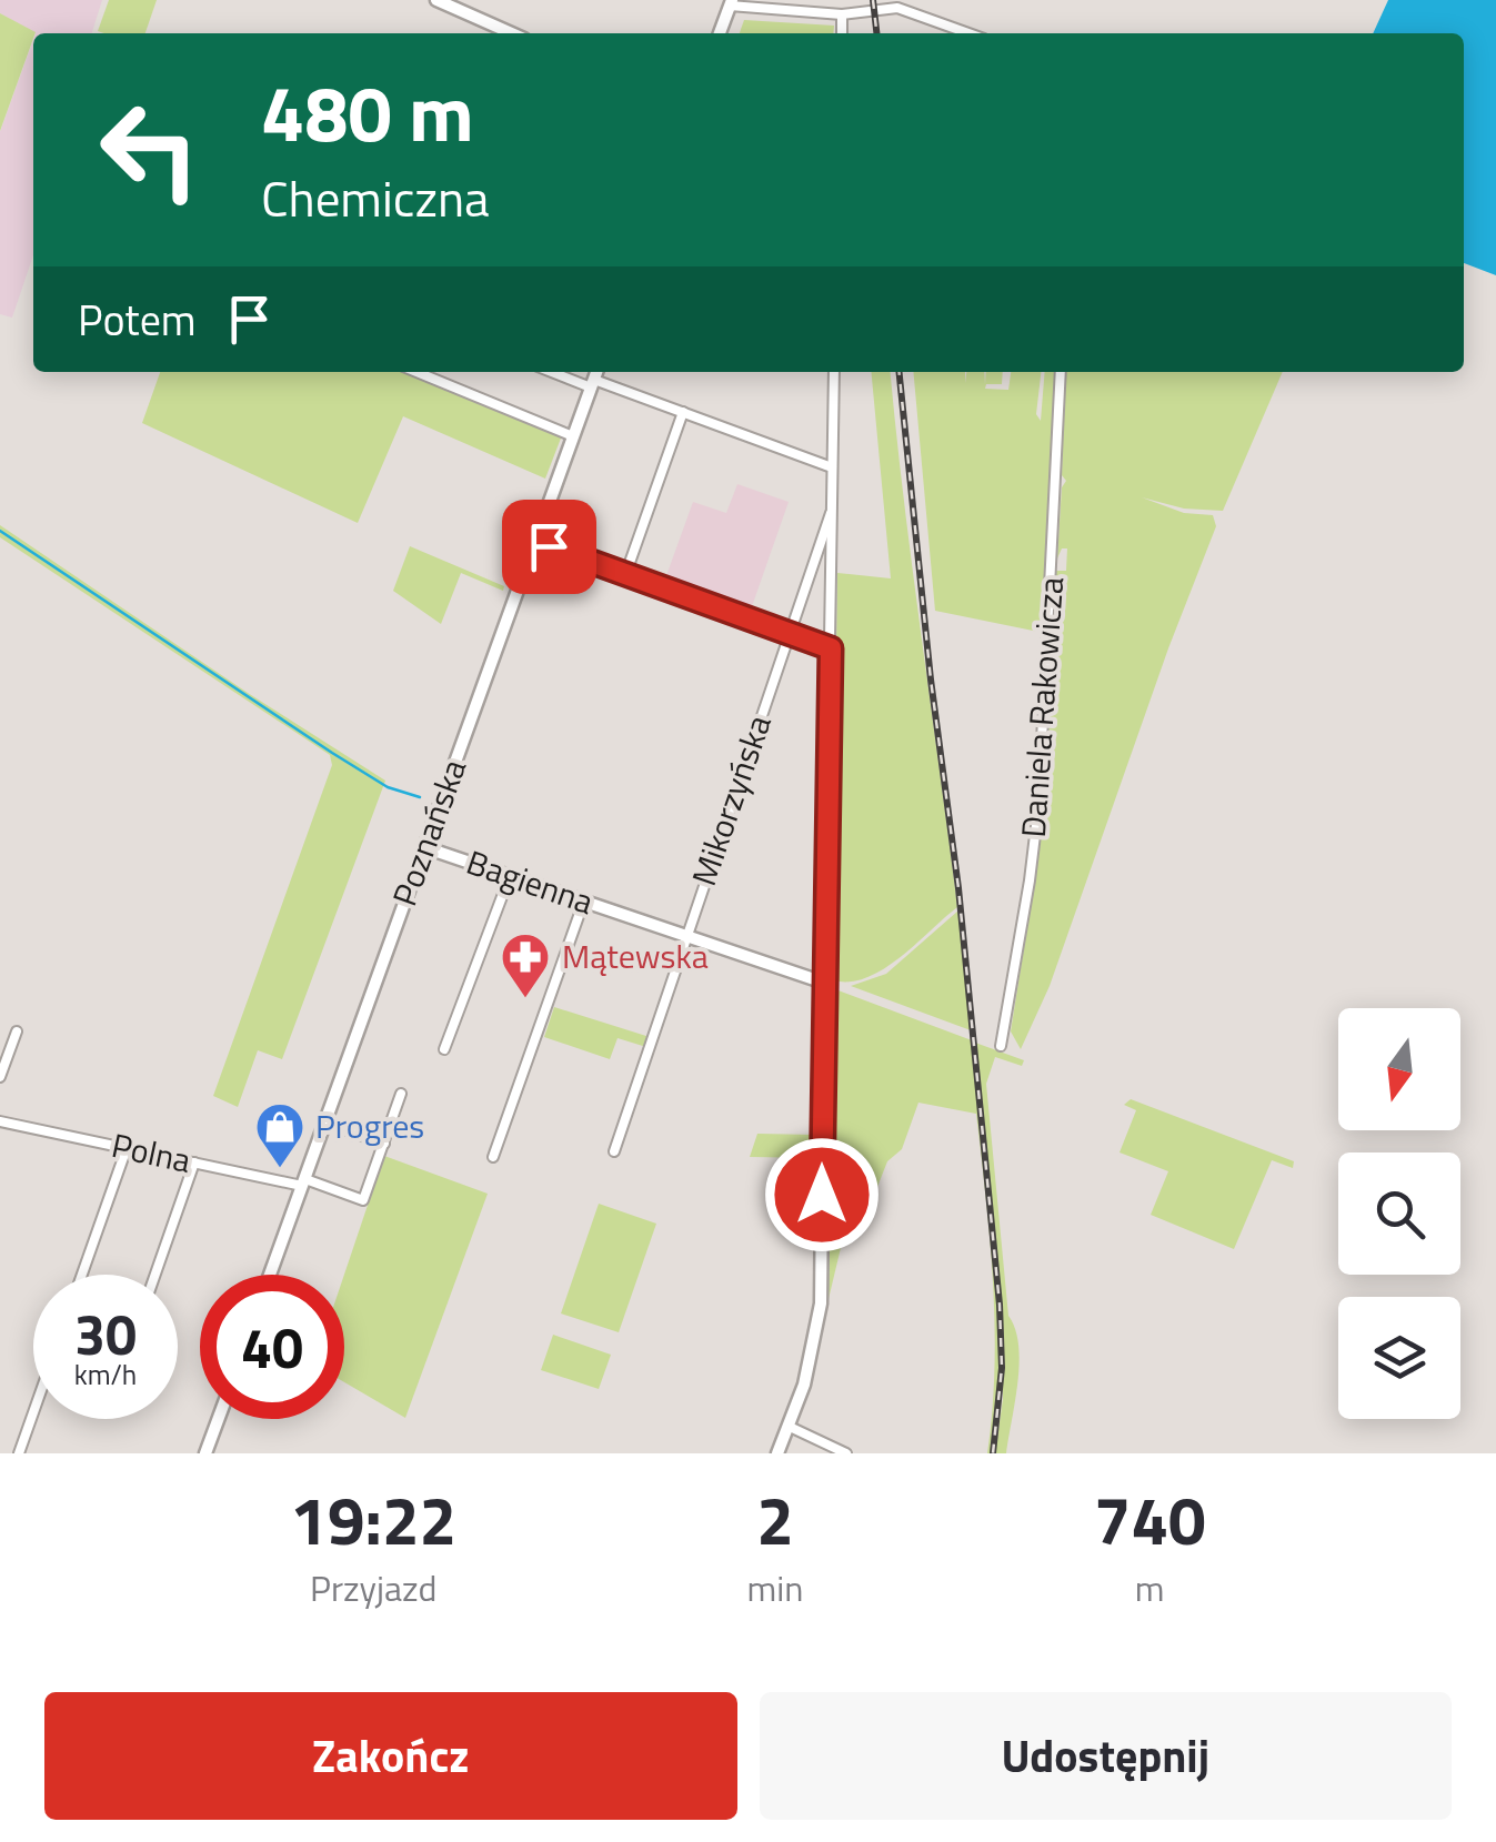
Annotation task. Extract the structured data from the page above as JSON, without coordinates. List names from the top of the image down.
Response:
{
  "streets": {
    "main road": ["Poznańska", "Bagienna"],
    "street": ["Daniela Rakowicza", "Mikorzyńska", "Polna"]
  },
  "crossings": [
    ["Mikorzyńska", "Bagienna"],
    ["Poznańska", "Bagienna"],
    ["Poznańska", "Polna"]
  ],
  "places": {
    "pharmacy": ["Mątewska"],
    "shop": ["Progres"]
  },
  "north": "bottom",
  "page": {
    "turn": ["480 m", "Chemiczna"],
    "then": "Potem",
    "speed": "30 km/h",
    "limit": "40",
    "eta": [
      "19:22",
      "Przyjazd",
      "2",
      "min",
      "740",
      "m"
    ],
    "buttons": ["Zakończ", "Udostępnij"]
  }
}
